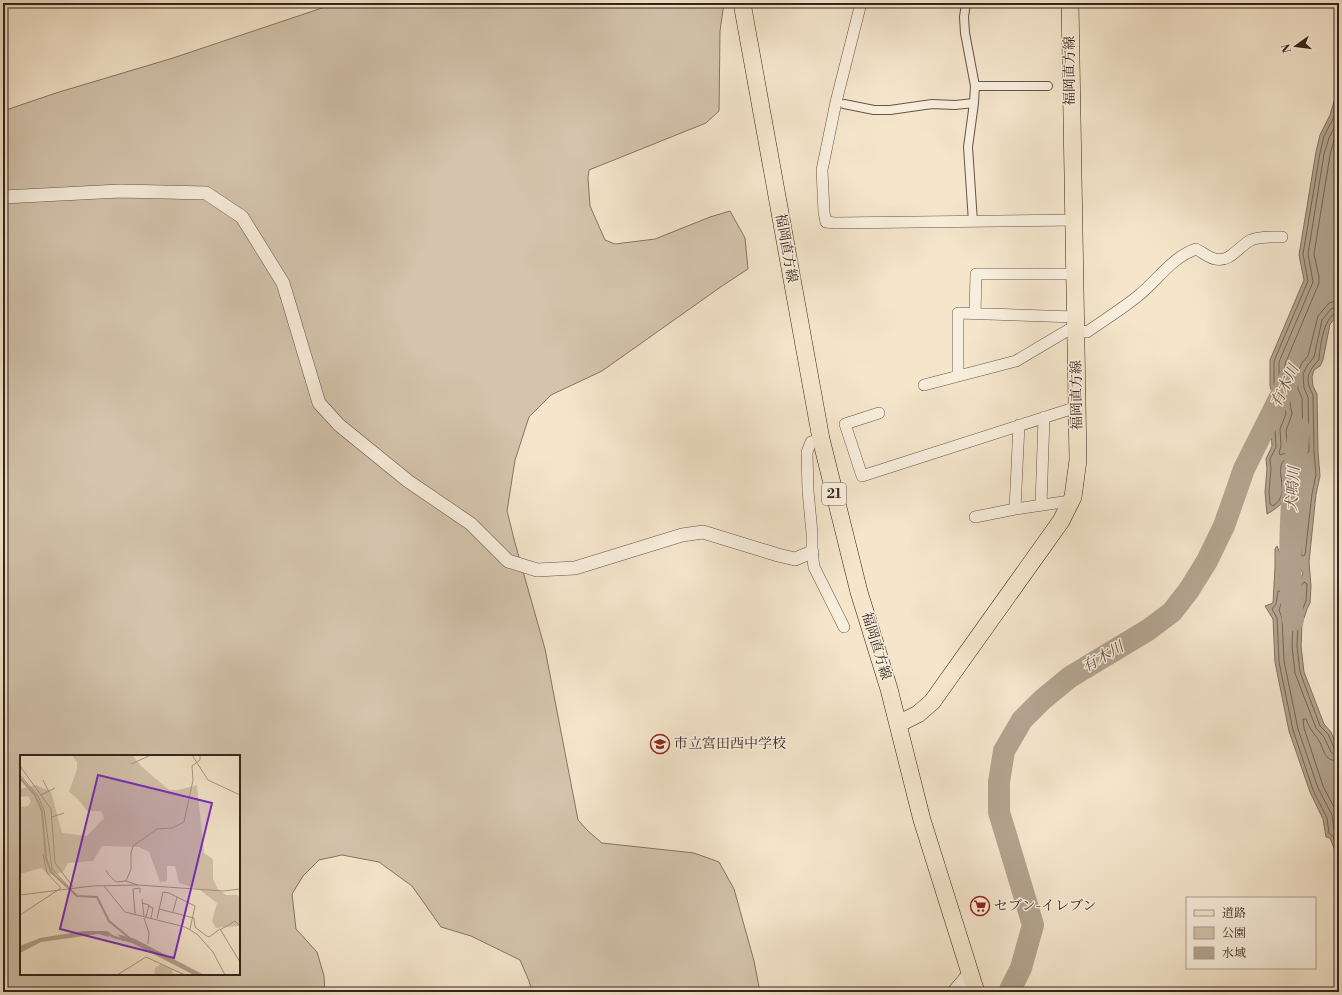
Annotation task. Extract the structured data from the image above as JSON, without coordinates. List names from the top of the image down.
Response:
{
  "streets": {
    "main road": ["福岡直方線", "21"]
  },
  "water": ["有木川", "犬鳴川"],
  "places": {
    "school or university": ["市立宮田西中学校"],
    "supermarket": ["セブン-イレブン"]
  },
  "legend": ["道路", "公園", "水域"],
  "north": "left"
}
